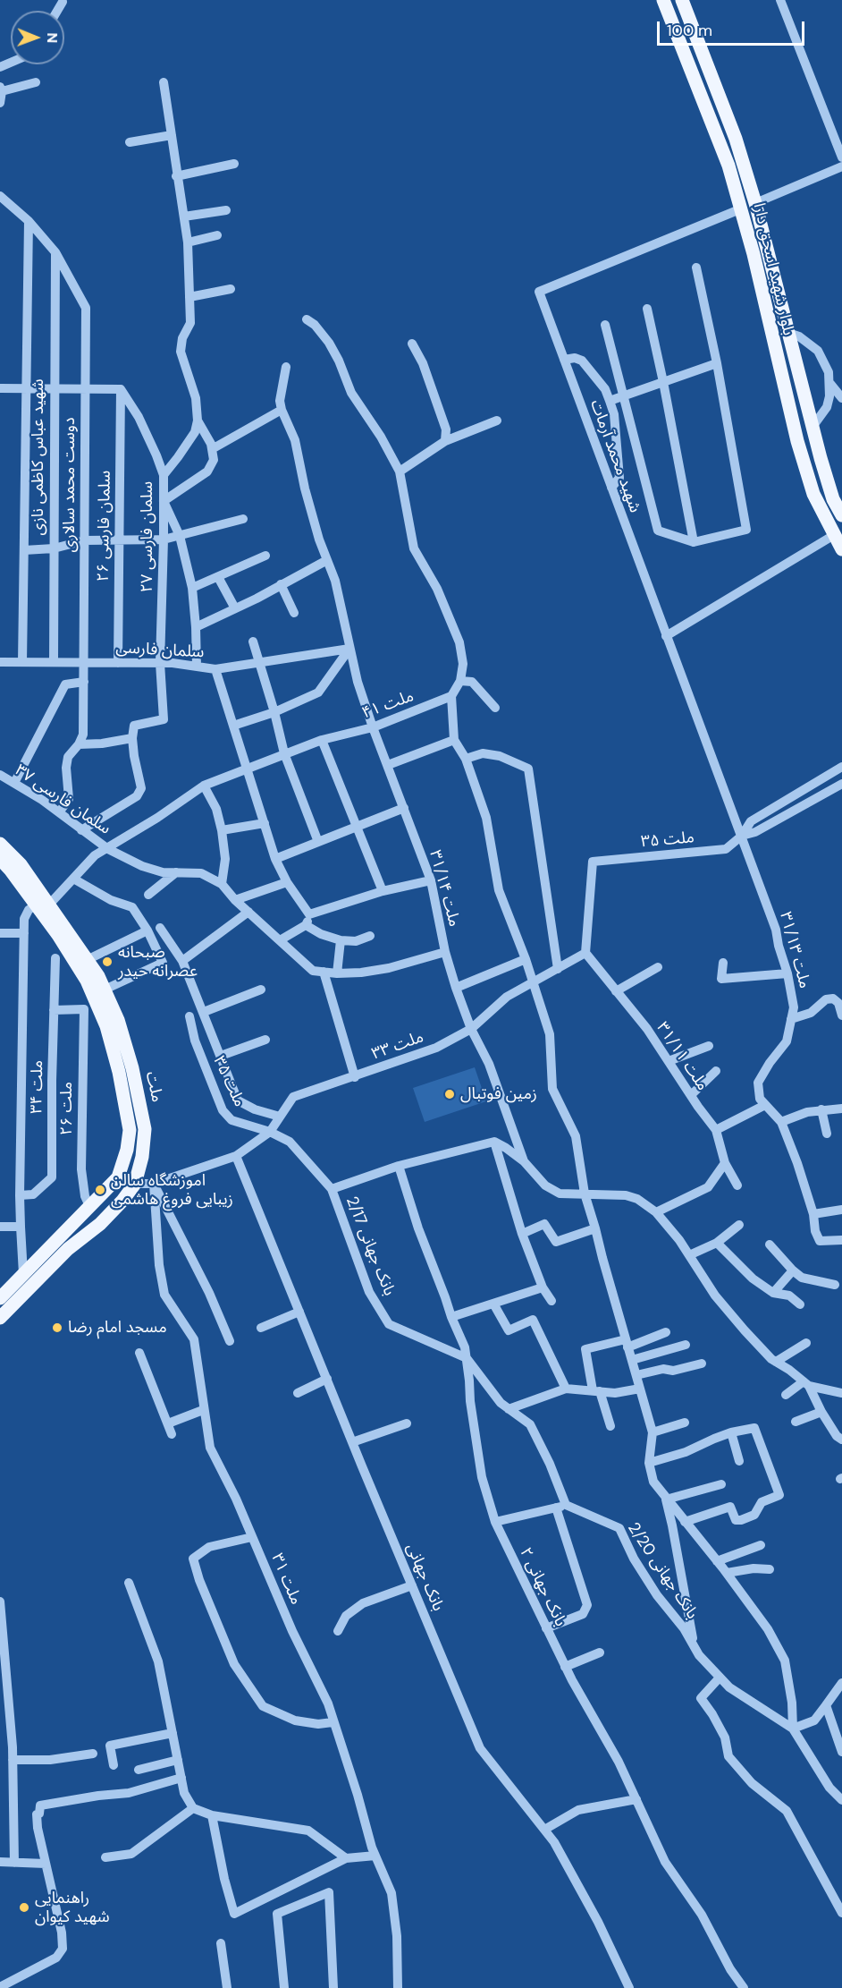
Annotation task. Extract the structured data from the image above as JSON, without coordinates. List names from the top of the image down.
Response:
{
  "streets": {
    "main road": ["بلوار شهید اسحق دارا", "ملت"],
    "street": [
      "شهید محمد آرمات",
      "شهید عباس کاظمی نازی",
      "دوست محمد سالاری",
      "سلمان فارسی ۲۶",
      "سلمان فارسی ۲۷",
      "سلمان فارسی",
      "ملت ۴۱",
      "سلمان فارسی ۳۷",
      "ملت ۳۵",
      "ملت ۳۱/۱۴",
      "ملت ۳۱/۱۳",
      "ملت ۳۳",
      "ملت ۳۱/۱۱",
      "ملت ۳۴",
      "ملت ۲۶",
      "بانک جهانی 2/17",
      "بانک جهانی 2/20",
      "بانک جهانی",
      "ملت ۳۱",
      "بانک جهانی ۲"
    ]
  },
  "crossings": [
    ["بلوار شهید اسحق دارا", "شهید محمد آرمات"],
    ["شهید محمد آرمات", "ملت ۳۵"],
    ["شهید محمد آرمات", "ملت ۳۱/۱۳"],
    ["شهید عباس کاظمی نازی", "دوست محمد سالاری"],
    ["شهید عباس کاظمی نازی", "سلمان فارسی"],
    ["دوست محمد سالاری", "سلمان فارسی"],
    ["دوست محمد سالاری", "سلمان فارسی ۳۷"],
    ["سلمان فارسی ۲۶", "سلمان فارسی ۲۷"],
    ["سلمان فارسی ۲۶", "سلمان فارسی"],
    ["سلمان فارسی ۲۷", "سلمان فارسی"],
    ["سلمان فارسی", "ملت ۴۱"],
    ["ملت ۴۱", "سلمان فارسی ۳۷"],
    ["ملت ۴۱", "ملت ۳۱/۱۴"],
    ["ملت ۴۱", "ملت ۳۴"],
    ["ملت ۴۱", "ملت"],
    ["ملت ۳۵", "ملت ۳۱/۱۳"],
    ["ملت ۳۵", "ملت ۳۳"],
    ["ملت ۳۵", "ملت ۳۱/۱۱"],
    ["ملت ۳۵", "بانک جهانی 2/17"],
    ["ملت ۳۱/۱۴", "ملت ۳۳"],
    ["ملت ۳۳", "ملت ۳۱/۱۱"],
    ["ملت ۳۳", "ملت"],
    ["ملت ۳۳", "بانک جهانی"],
    ["ملت ۳۳", "ملت ۳۱"],
    ["ملت ۳۴", "ملت ۲۶"],
    ["ملت", "ملت ۲۶"],
    ["بانک جهانی 2/17", "بانک جهانی ۲"]
  ],
  "places": [
    "صبحانه عصرانه حیدر",
    "زمین فوتبال",
    "اموزشگاه سالن زیبایی فروغ هاشمی",
    "مسجد امام رضا",
    "راهنمایی شهید کیوان"
  ],
  "scale_bar": "100 m",
  "north": "right"
}
